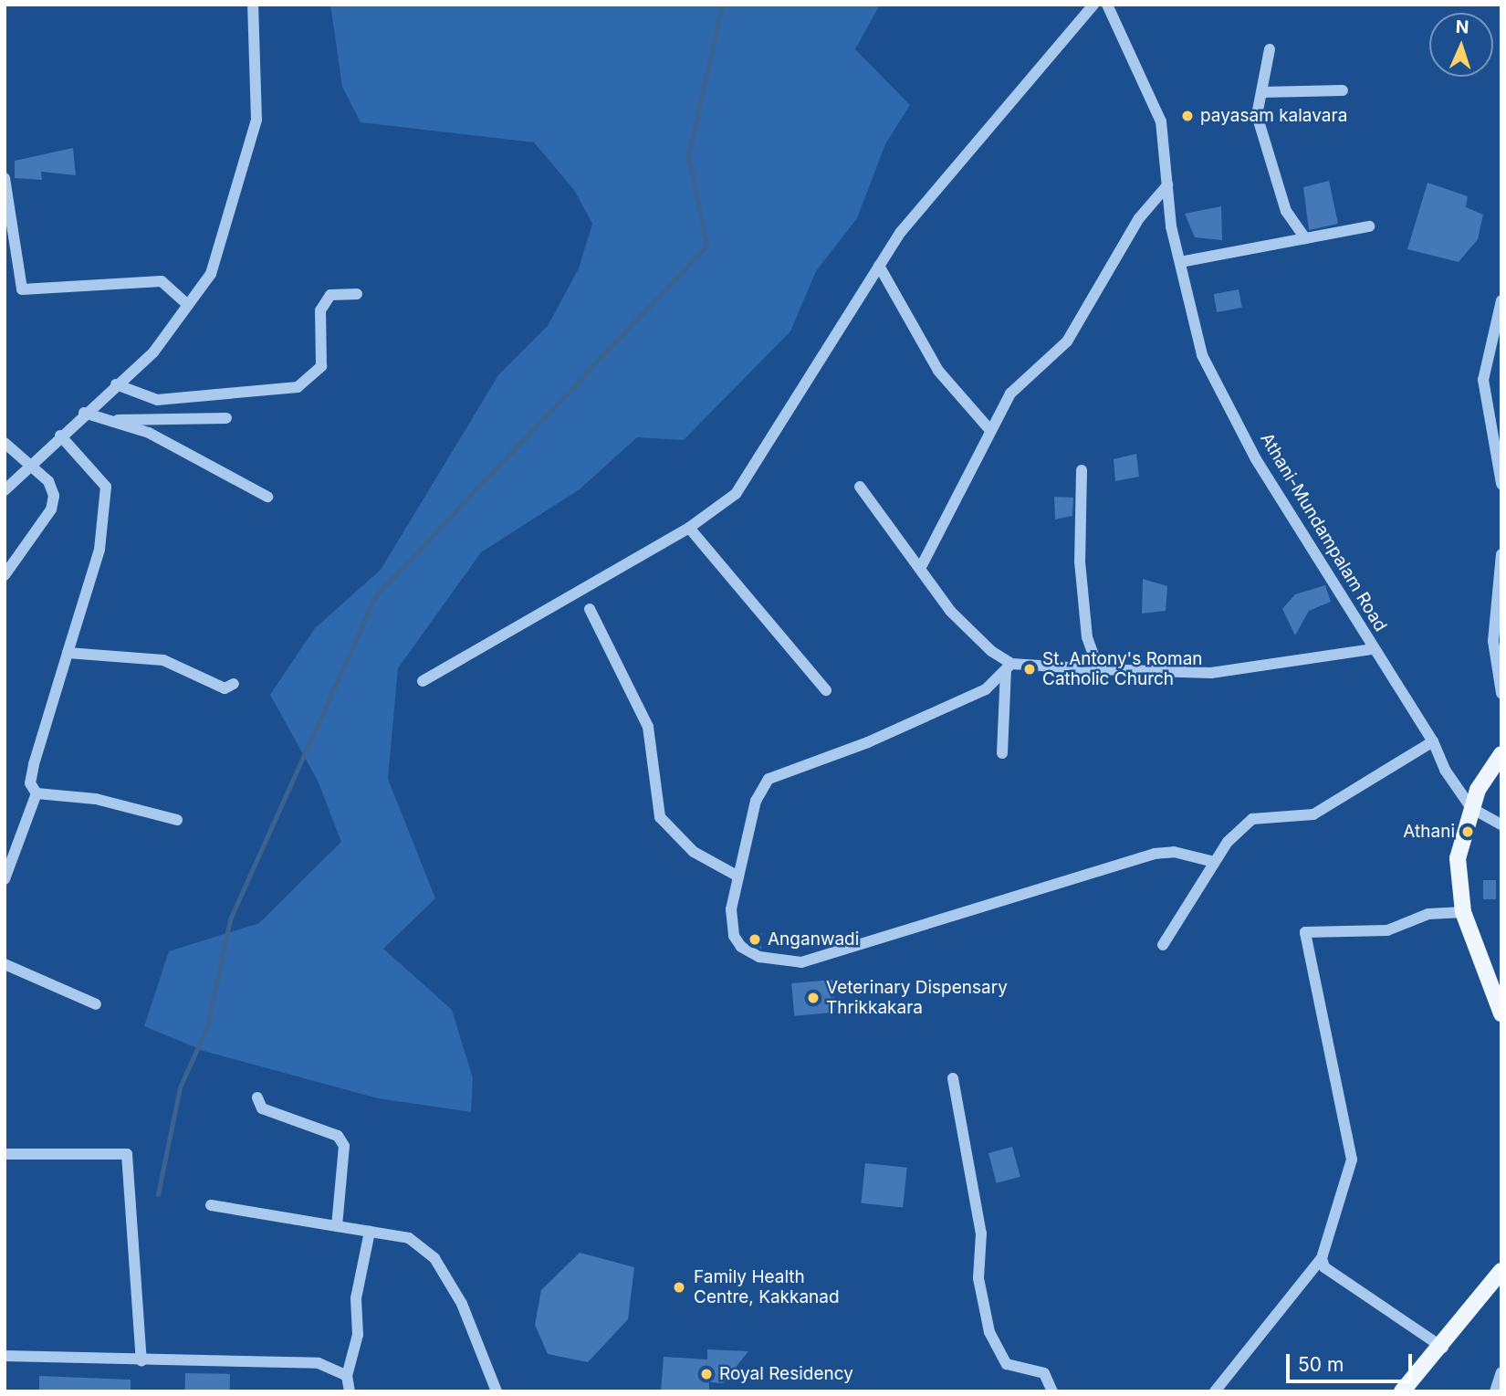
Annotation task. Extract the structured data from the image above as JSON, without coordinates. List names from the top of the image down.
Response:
{
  "streets": {
    "street": ["Athani-Mundampalam Road"]
  },
  "places": [
    "payasam kalavara",
    "St. Antony's Roman Catholic Church",
    "Athani",
    "Anganwadi",
    "Veterinary Dispensary Thrikkakara",
    "Family Health Centre, Kakkanad",
    "Royal Residency"
  ],
  "scale_bar": "50 m",
  "north": "top"
}
